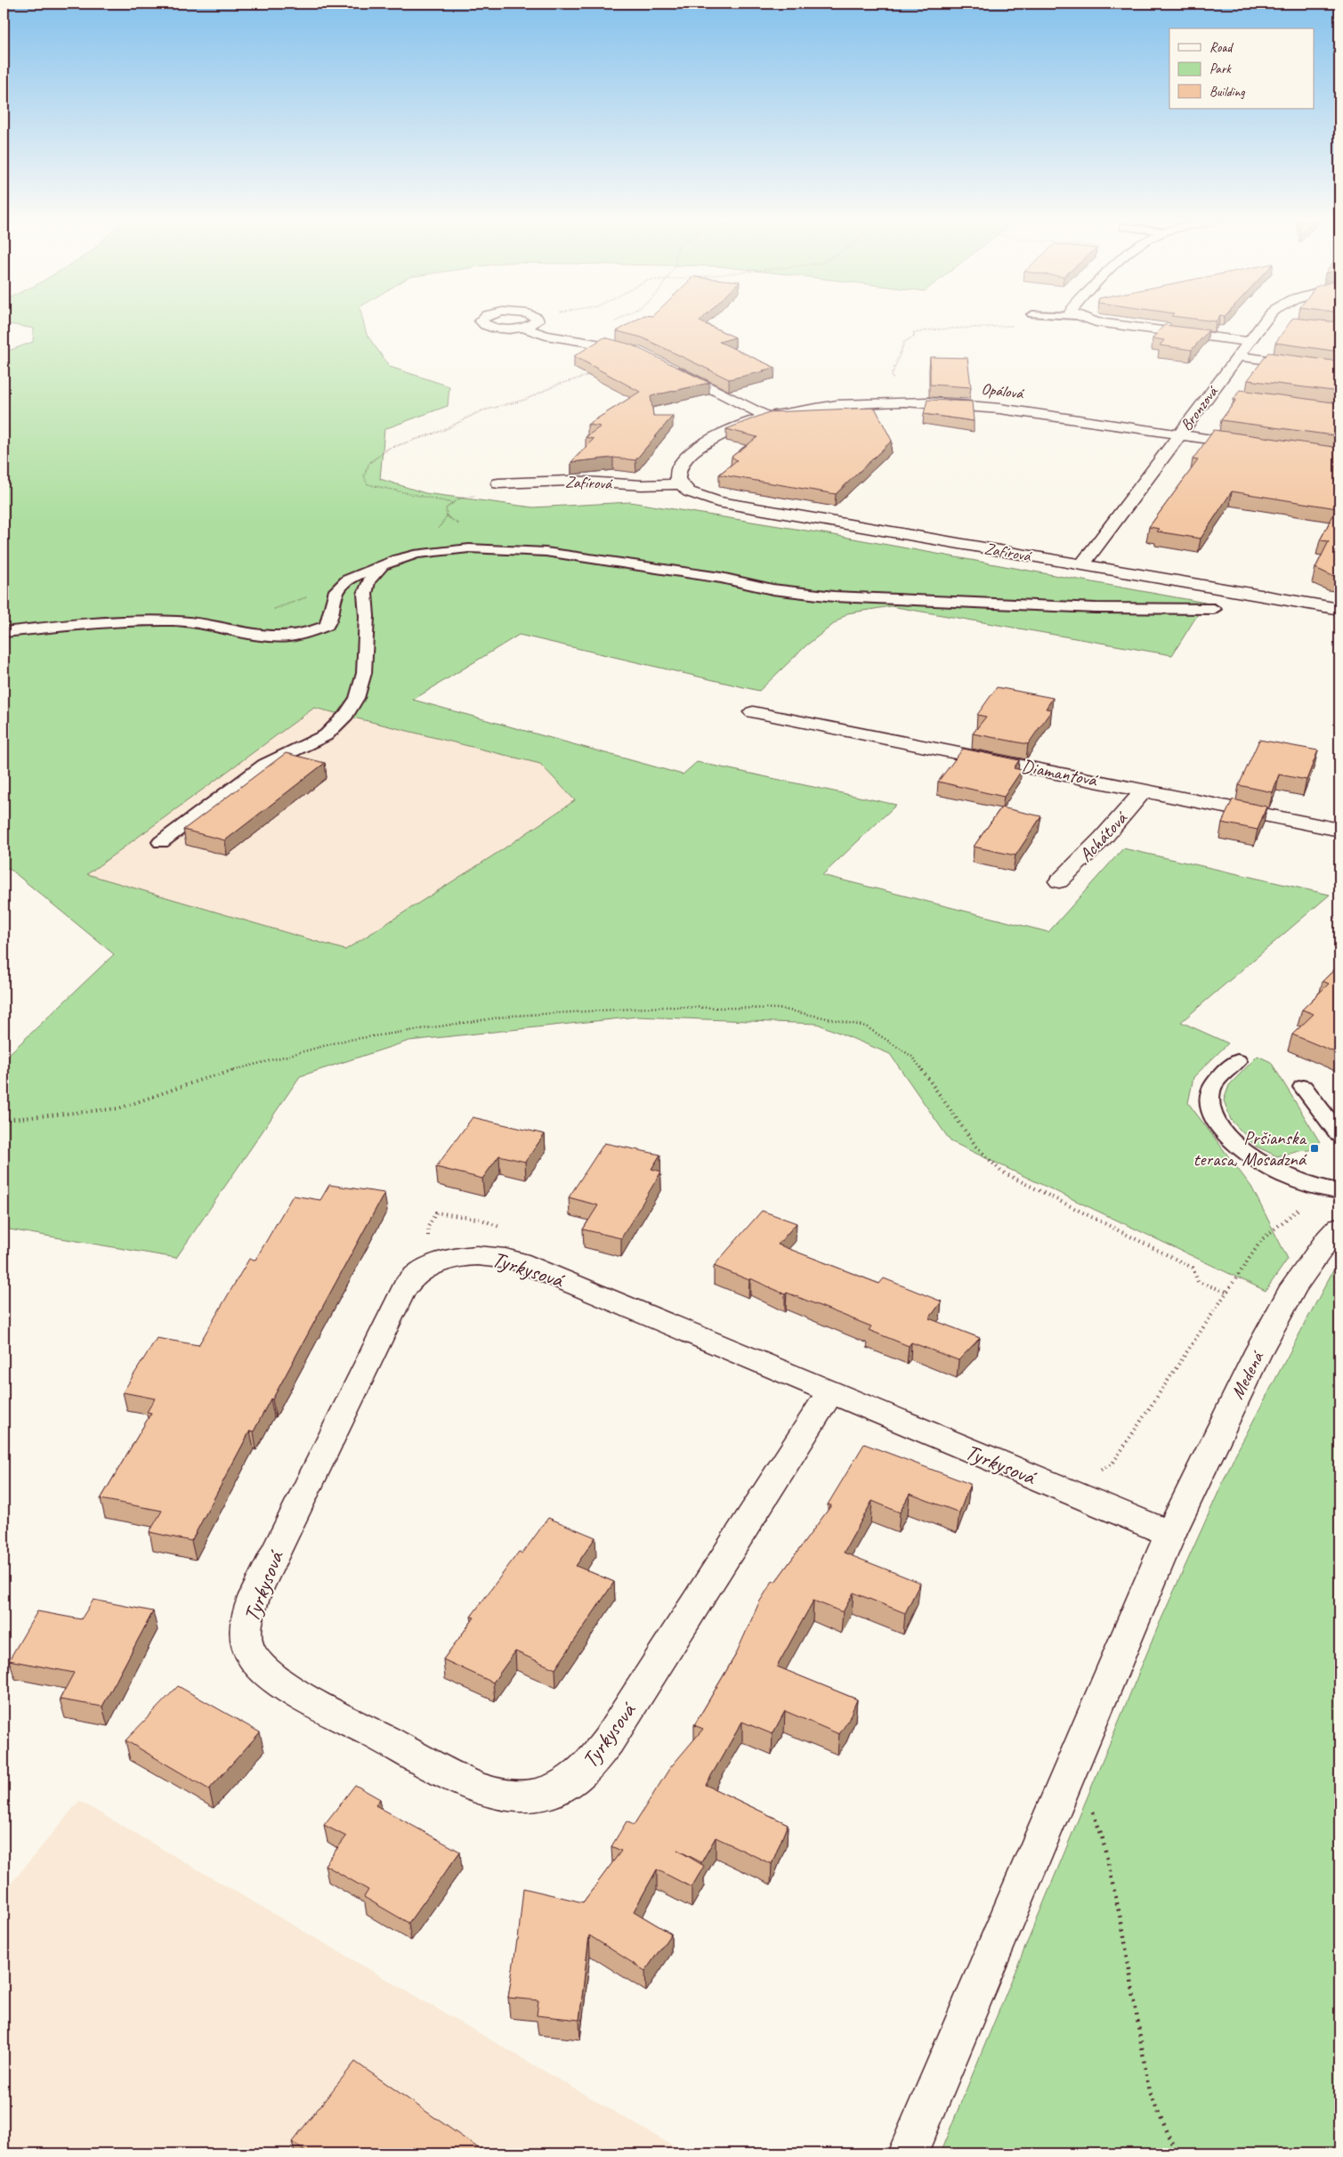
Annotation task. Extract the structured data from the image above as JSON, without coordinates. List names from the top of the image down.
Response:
{
  "streets": {
    "street": [
      "Opálová",
      "Bronzová",
      "Zafírová",
      "Diamantová",
      "Achátová",
      "Tyrkysová",
      "Medená"
    ]
  },
  "crossings": [
    ["Opálová", "Bronzová"],
    ["Opálová", "Zafírová"],
    ["Bronzová", "Zafírová"],
    ["Diamantová", "Achátová"],
    ["Tyrkysová", "Medená"]
  ],
  "places": {
    "transit": ["Pršianska terasa, Mosadzná"]
  },
  "legend": ["Road", "Park", "Building"]
}
